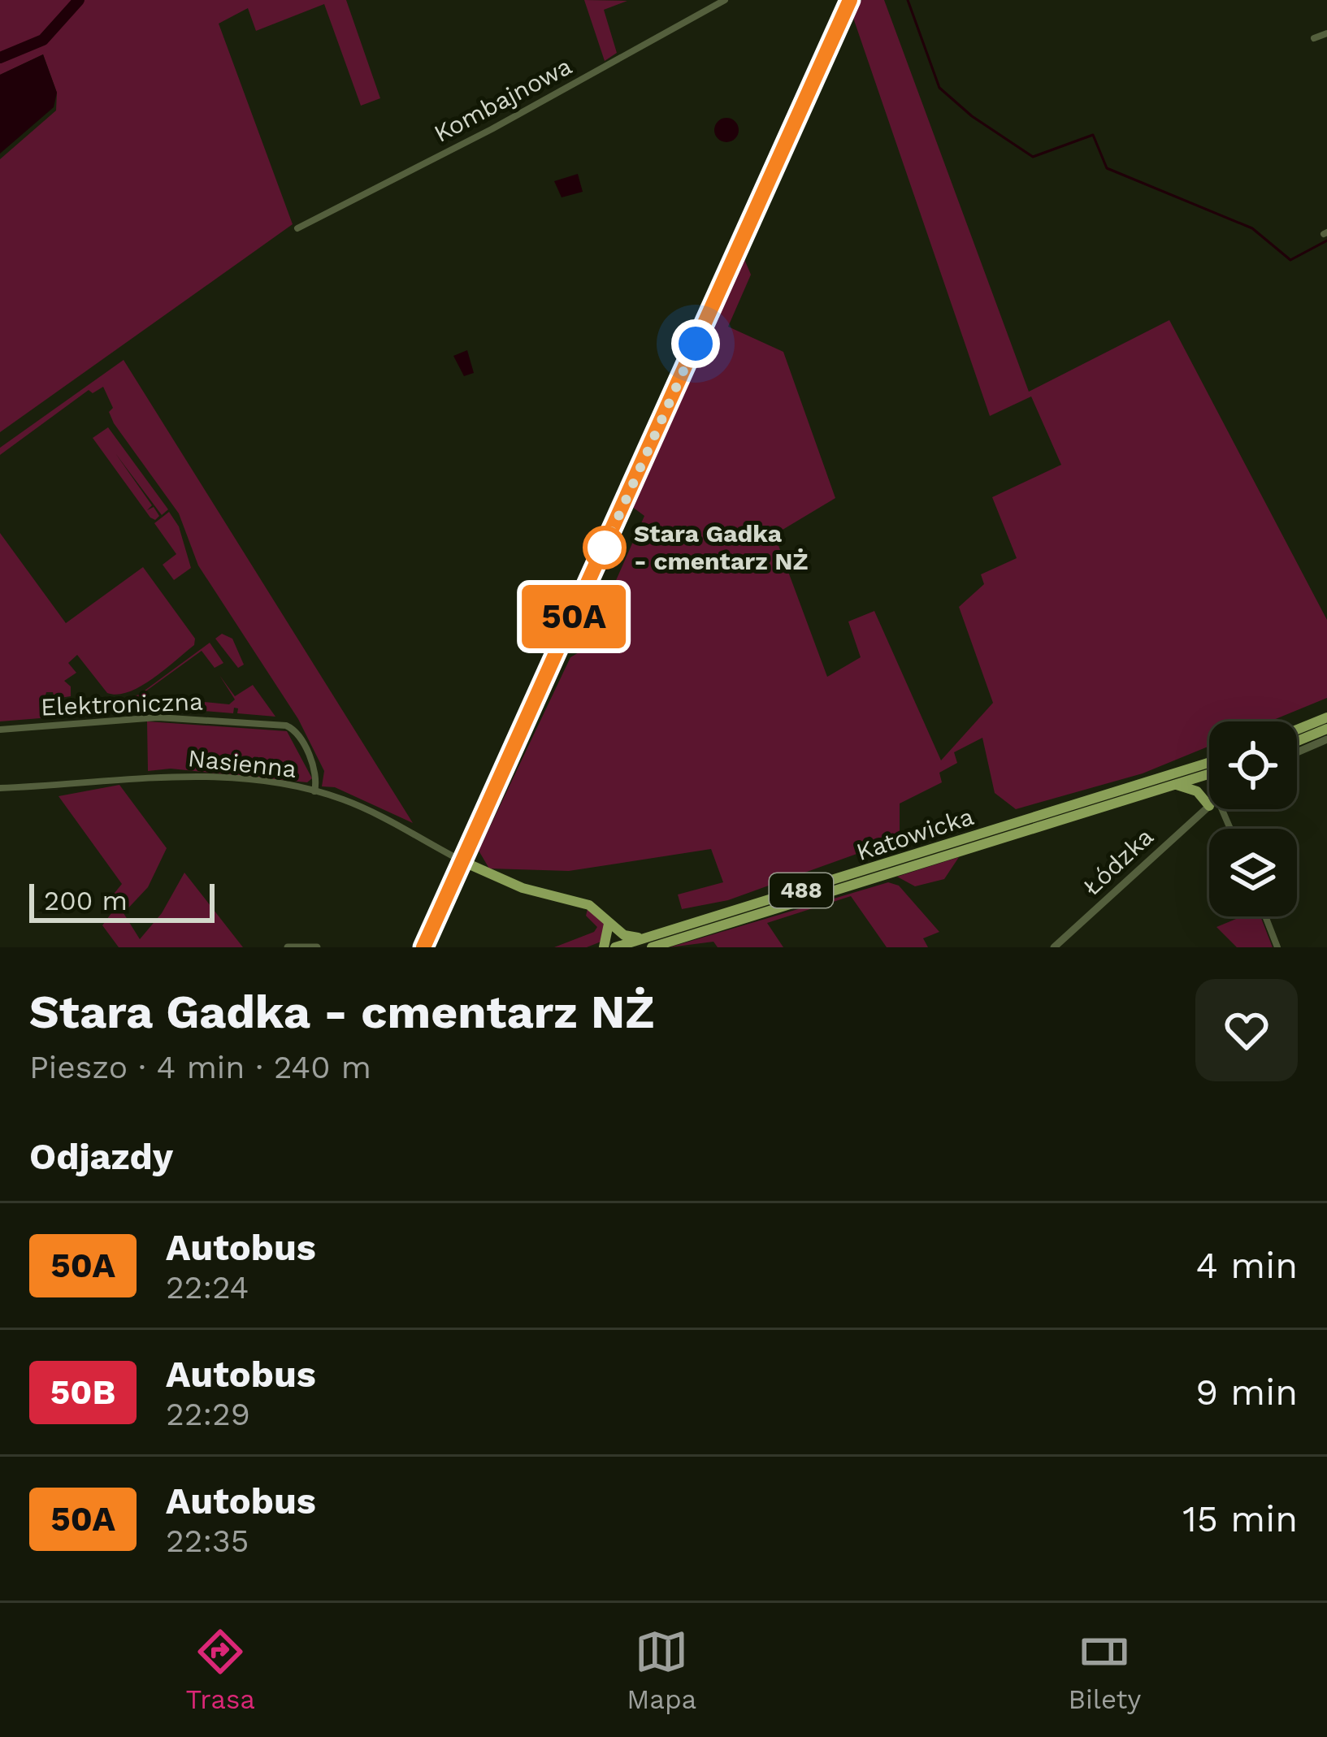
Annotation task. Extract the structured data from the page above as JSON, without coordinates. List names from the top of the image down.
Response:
{
  "streets": {
    "main road": ["Katowicka", "488"],
    "street": [
      "Kombajnowa",
      "Elektroniczna",
      "Nasienna",
      "Łódzka"
    ]
  },
  "crossings": [
    ["Elektroniczna", "Nasienna"]
  ],
  "places": ["Stara Gadka - cmentarz NŻ"],
  "lines": ["bus line 50A"],
  "scale_bar": "200 m",
  "page": {
    "on_map": "50A",
    "scale": "200 m",
    "heading": [
      ["Stara Gadka - cmentarz NŻ", "Pieszo · 4 min · 240 m"],
      "Odjazdy"
    ],
    "list": [
      {
        "mark": "50A",
        "name": "Autobus",
        "note": "22:24",
        "value": "4 min"
      },
      {
        "mark": "50B",
        "name": "Autobus",
        "note": "22:29",
        "value": "9 min"
      },
      {
        "mark": "50A",
        "name": "Autobus",
        "note": "22:35",
        "value": "15 min"
      }
    ],
    "tabs": ["Trasa", "Mapa", "Bilety"]
  }
}
